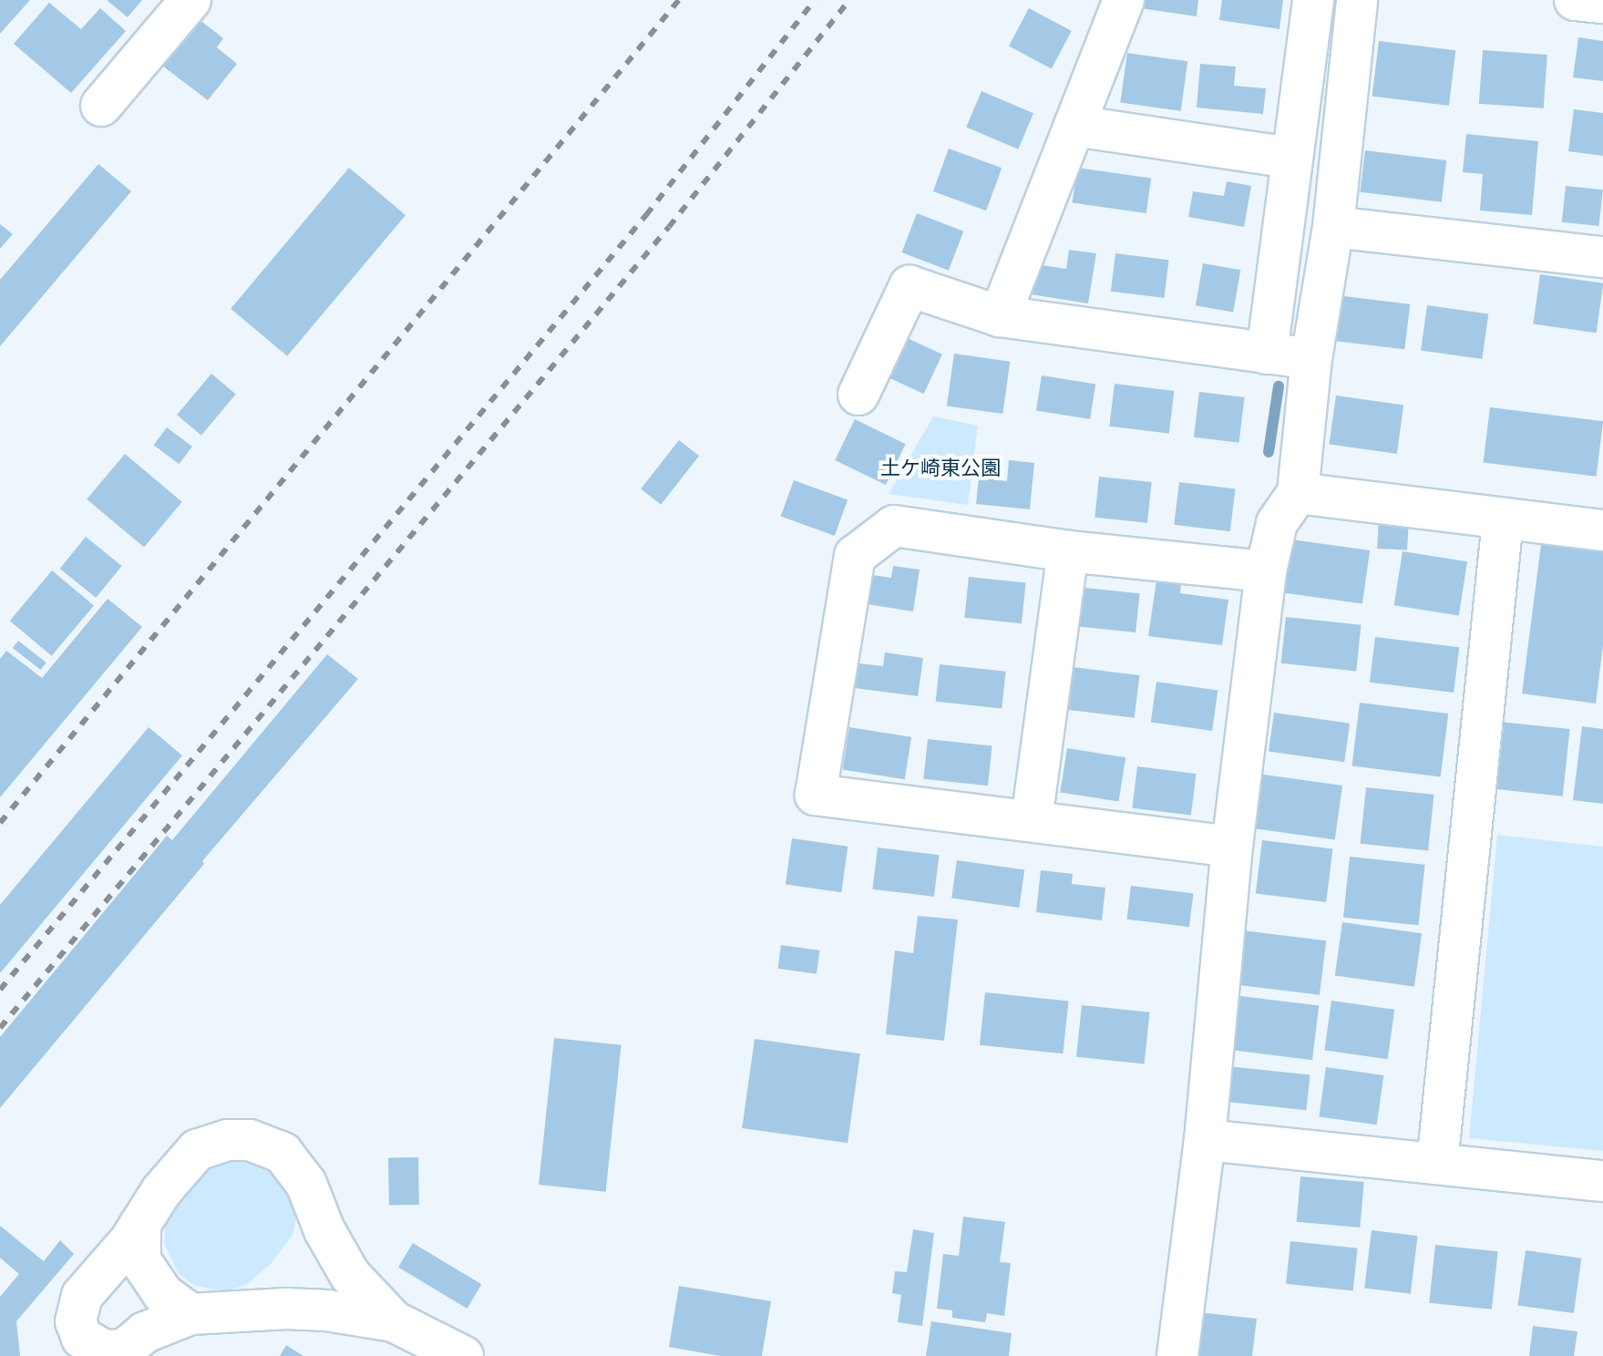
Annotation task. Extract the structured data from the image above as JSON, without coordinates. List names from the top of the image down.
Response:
{
  "parks": ["土ケ崎東公園"]
}
